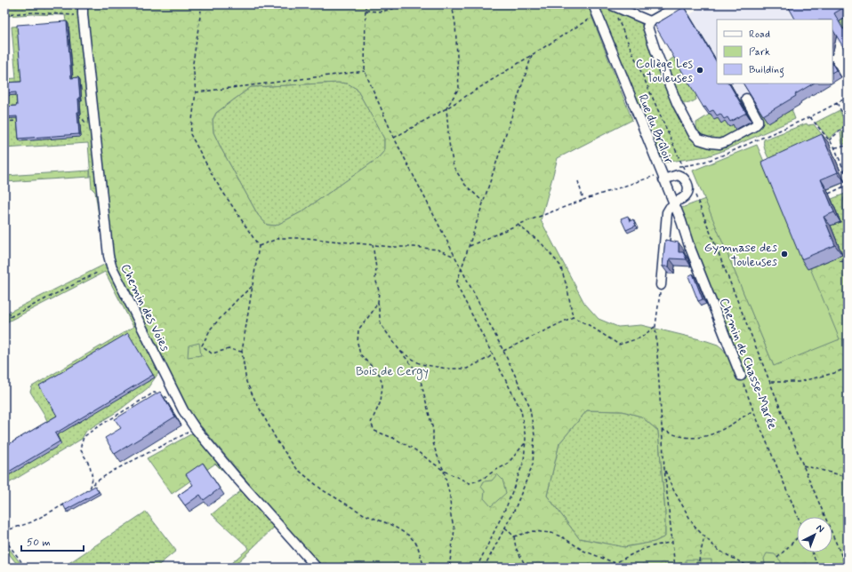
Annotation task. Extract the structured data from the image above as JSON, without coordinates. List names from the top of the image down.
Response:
{
  "streets": {
    "street": ["Rue du Brûloir", "Chemin des Voies", "Chemin de Chasse-Marée"]
  },
  "crossings": [
    ["Rue du Brûloir", "Chemin de Chasse-Marée"]
  ],
  "parks": ["Bois de Cergy"],
  "places": ["Collège Les Touleuses", "Gymnase des Touleuses"],
  "legend": ["Road", "Park", "Building"],
  "scale_bar": "50 m",
  "north": "top right"
}
